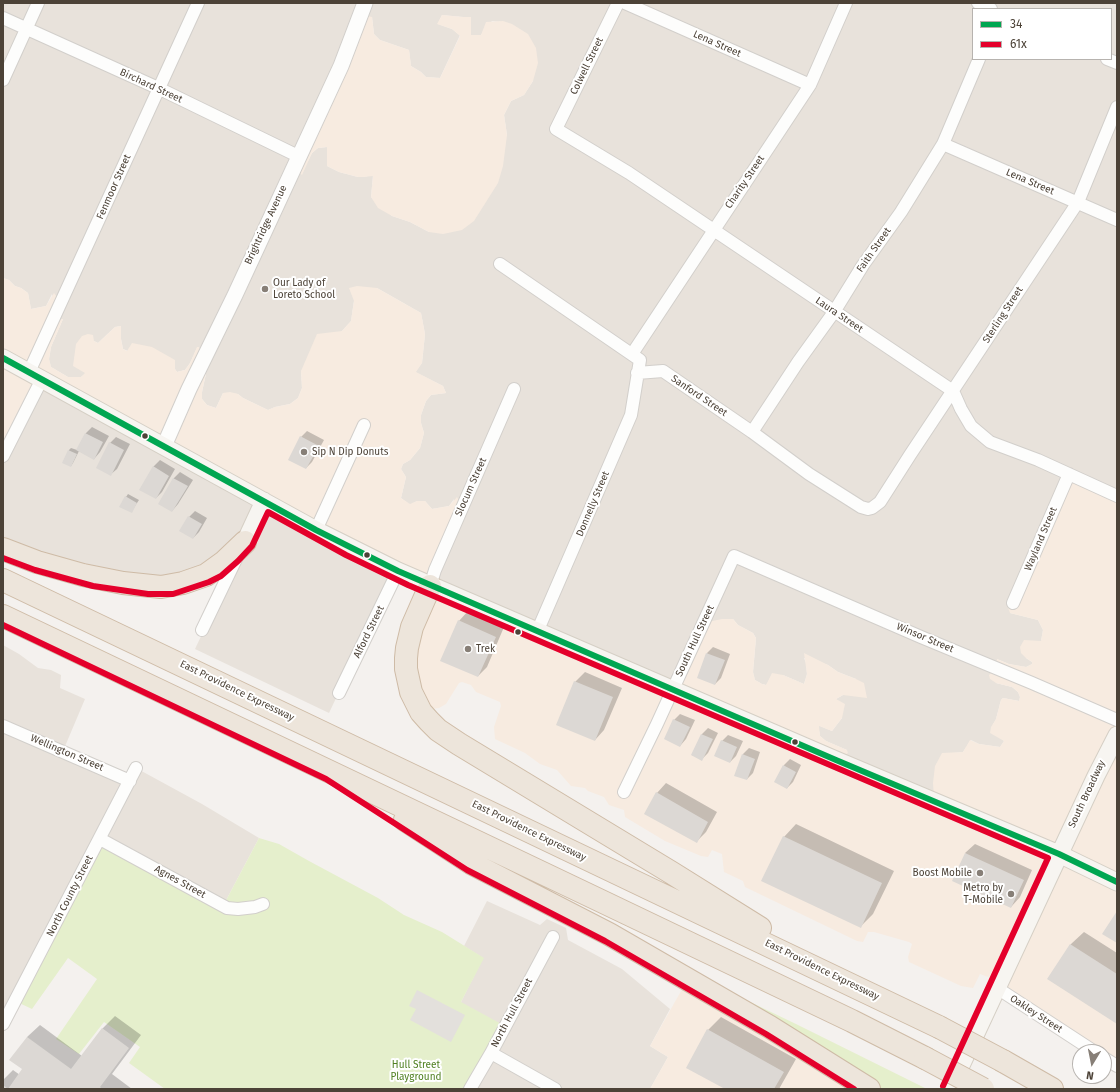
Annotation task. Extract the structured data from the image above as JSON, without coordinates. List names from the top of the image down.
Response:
{
  "streets": {
    "highway": ["East Providence Expressway"],
    "main road": ["South Broadway"],
    "street": [
      "Lena Street",
      "Colwell Street",
      "Birchard Street",
      "Charity Street",
      "Fenmoor Street",
      "Brightridge Avenue",
      "Faith Street",
      "Laura Street",
      "Sterling Street",
      "Sanford Street",
      "Slocum Street",
      "Donnelly Street",
      "Wayland Street",
      "Alford Street",
      "Winsor Street",
      "South Hull Street",
      "Wellington Street",
      "Agnes Street",
      "North County Street",
      "North Hull Street",
      "Oakley Street"
    ]
  },
  "crossings": [
    ["Lena Street", "Charity Street"],
    ["Lena Street", "Faith Street"],
    ["Lena Street", "Sterling Street"],
    ["Colwell Street", "Laura Street"],
    ["Birchard Street", "Fenmoor Street"],
    ["Birchard Street", "Brightridge Avenue"],
    ["Charity Street", "Laura Street"],
    ["Faith Street", "Laura Street"],
    ["Faith Street", "Sanford Street"],
    ["Laura Street", "Sterling Street"],
    ["Sterling Street", "Sanford Street"],
    ["Sanford Street", "Donnelly Street"],
    ["Winsor Street", "South Hull Street"],
    ["Wellington Street", "North County Street"],
    ["South Broadway", "Oakley Street"],
    ["Agnes Street", "North County Street"]
  ],
  "parks": ["Hull Street Playground"],
  "places": [
    "Our Lady of Loreto School",
    "Sip N Dip Donuts",
    "Trek",
    "Boost Mobile",
    "Metro by T-Mobile"
  ],
  "lines": ["transit line 34", "transit line 61x"],
  "legend": ["34", "61x"],
  "north": "bottom"
}
